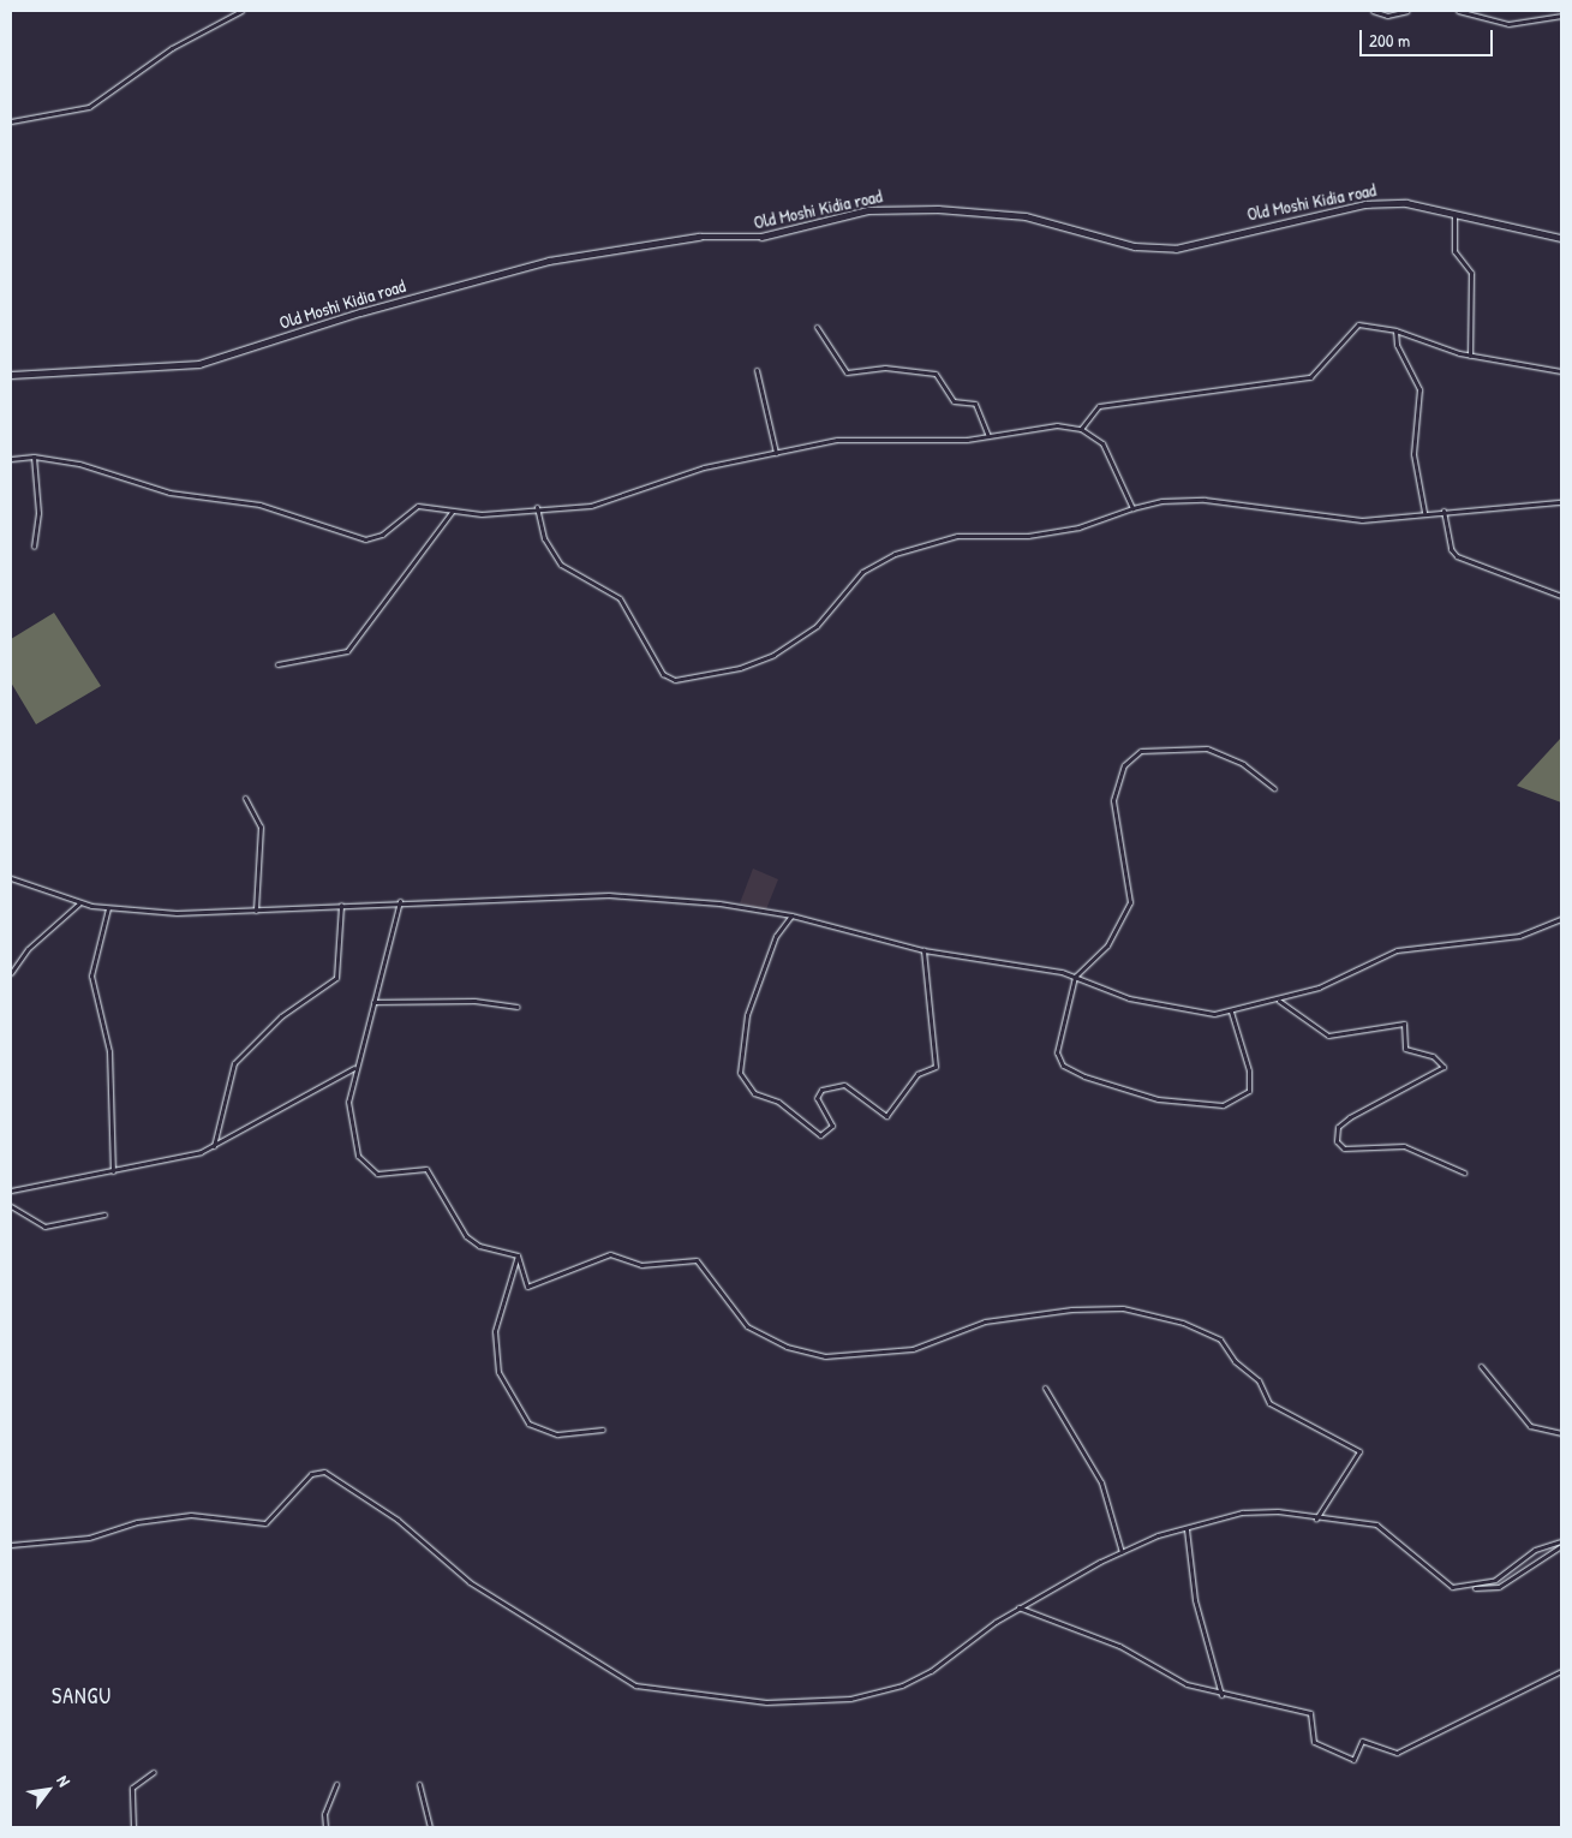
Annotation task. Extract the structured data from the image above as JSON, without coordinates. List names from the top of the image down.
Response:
{
  "streets": {
    "street": ["Old Moshi Kidia road"]
  },
  "districts": ["SANGU"],
  "scale_bar": "200 m",
  "north": "top right"
}
